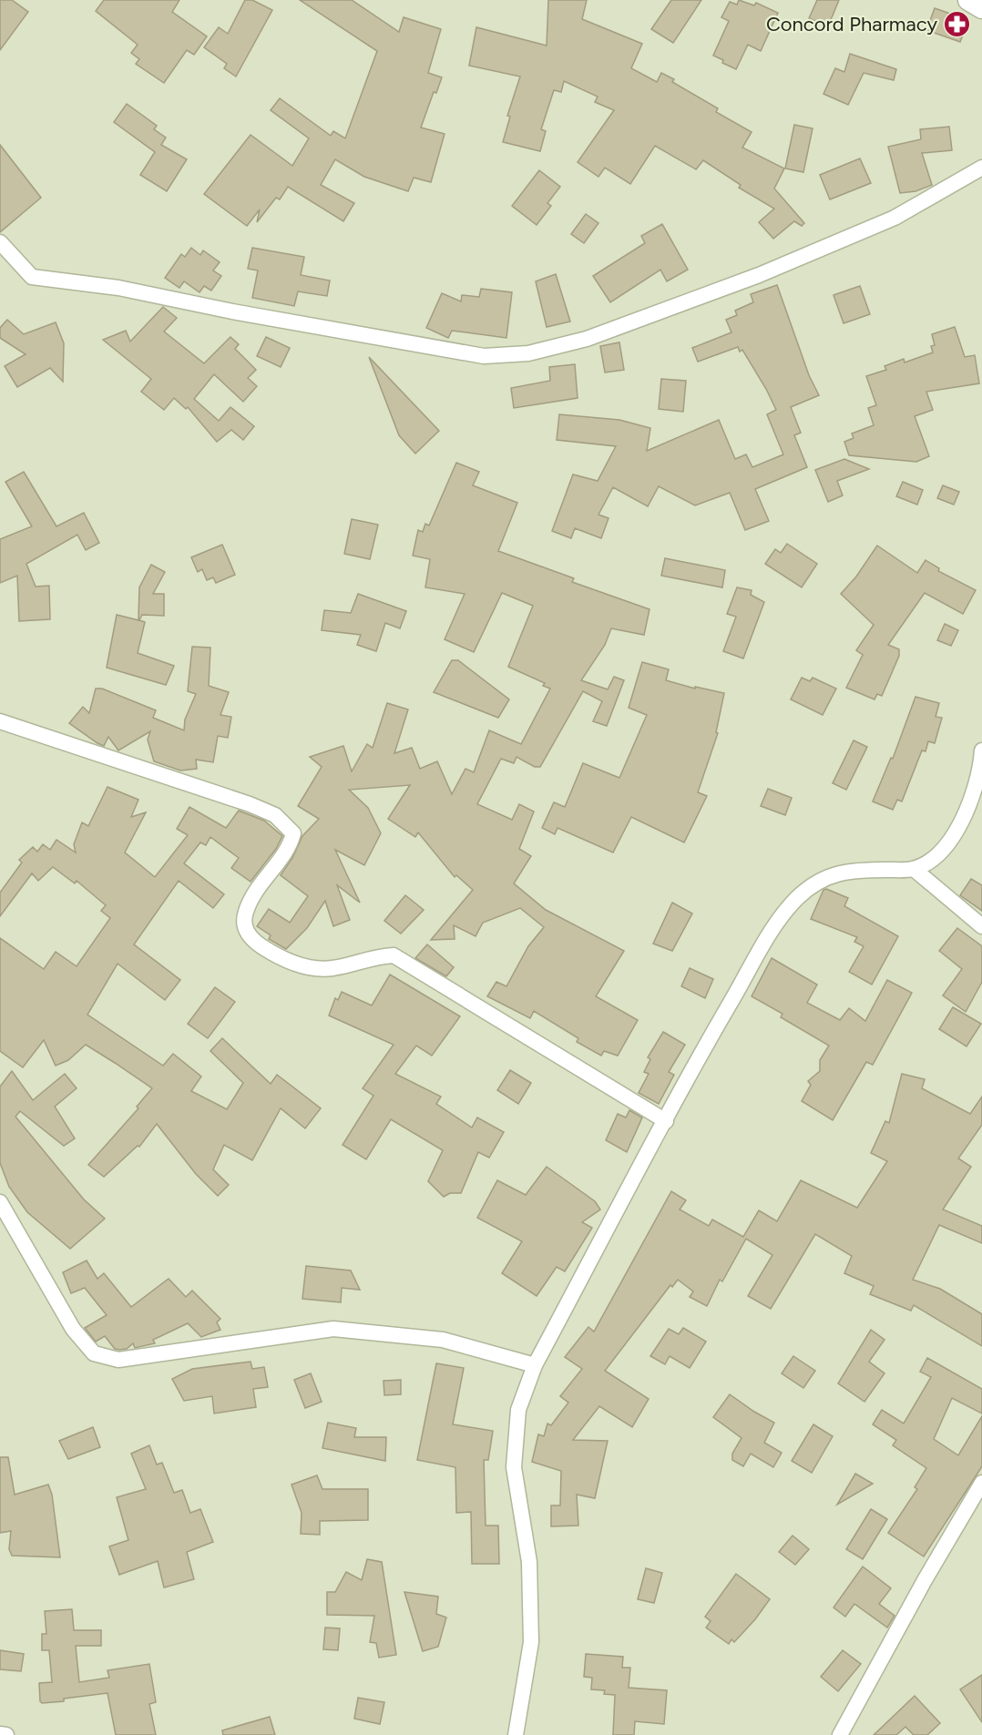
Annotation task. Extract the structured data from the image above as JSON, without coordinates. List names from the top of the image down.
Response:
{
  "places": {
    "pharmacy": ["Concord Pharmacy"]
  }
}
